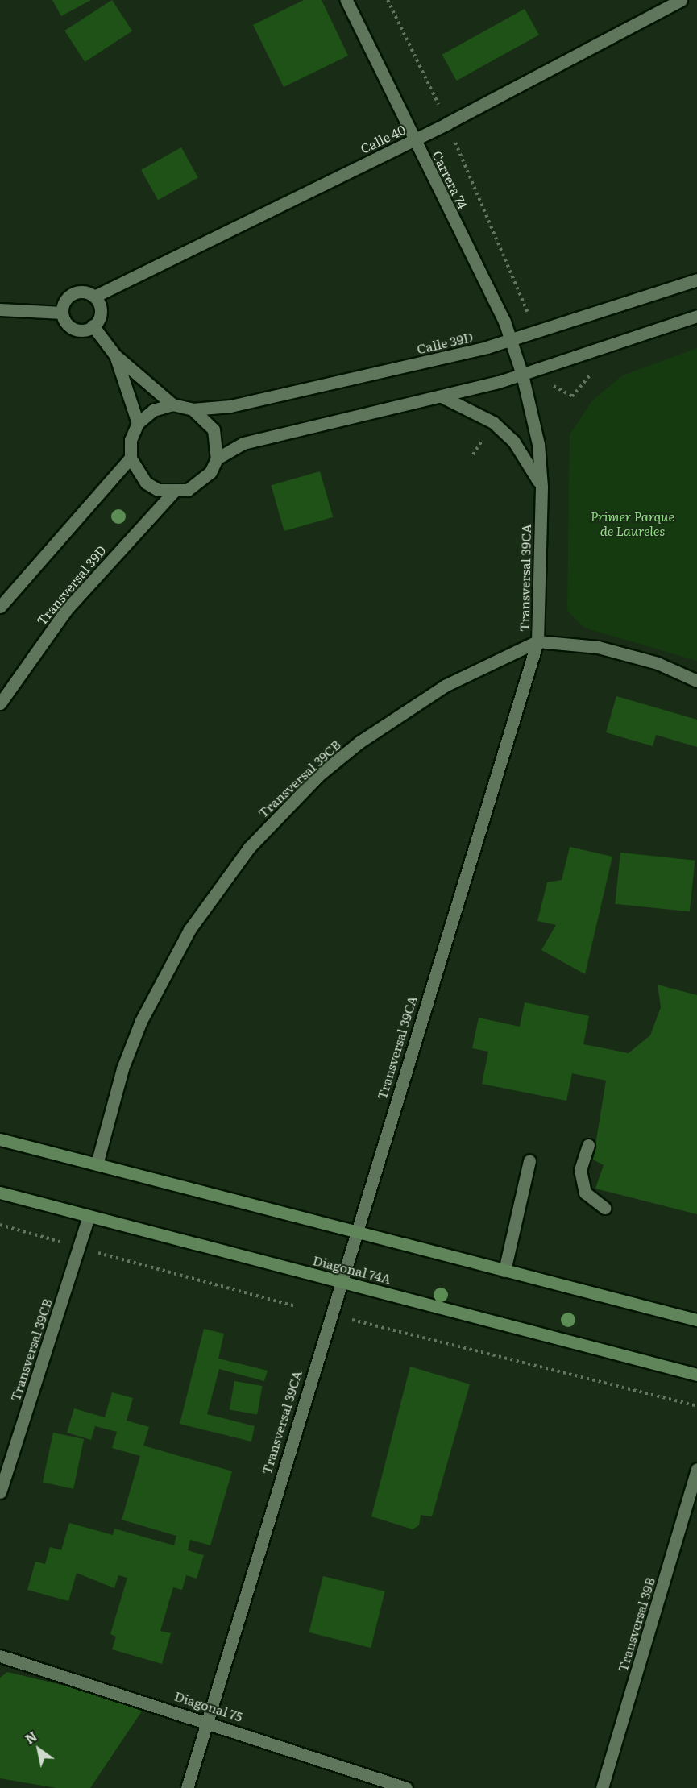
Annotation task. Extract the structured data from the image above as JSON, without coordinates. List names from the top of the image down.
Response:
{
  "streets": {
    "main road": ["Diagonal 74A"],
    "street": [
      "Calle 40",
      "Carrera 74",
      "Calle 39D",
      "Transversal 39CA",
      "Transversal 39D",
      "Transversal 39CB",
      "Transversal 39B",
      "Diagonal 75"
    ]
  },
  "crossings": [
    ["Calle 40", "Carrera 74"],
    ["Carrera 74", "Calle 39D"],
    ["Carrera 74", "Transversal 39CA"],
    ["Calle 39D", "Transversal 39D"],
    ["Transversal 39CA", "Transversal 39CB"],
    ["Transversal 39CA", "Diagonal 74A"],
    ["Transversal 39CA", "Diagonal 75"],
    ["Transversal 39CB", "Diagonal 74A"]
  ],
  "parks": ["Primer Parque de Laureles"],
  "north": "top left"
}
